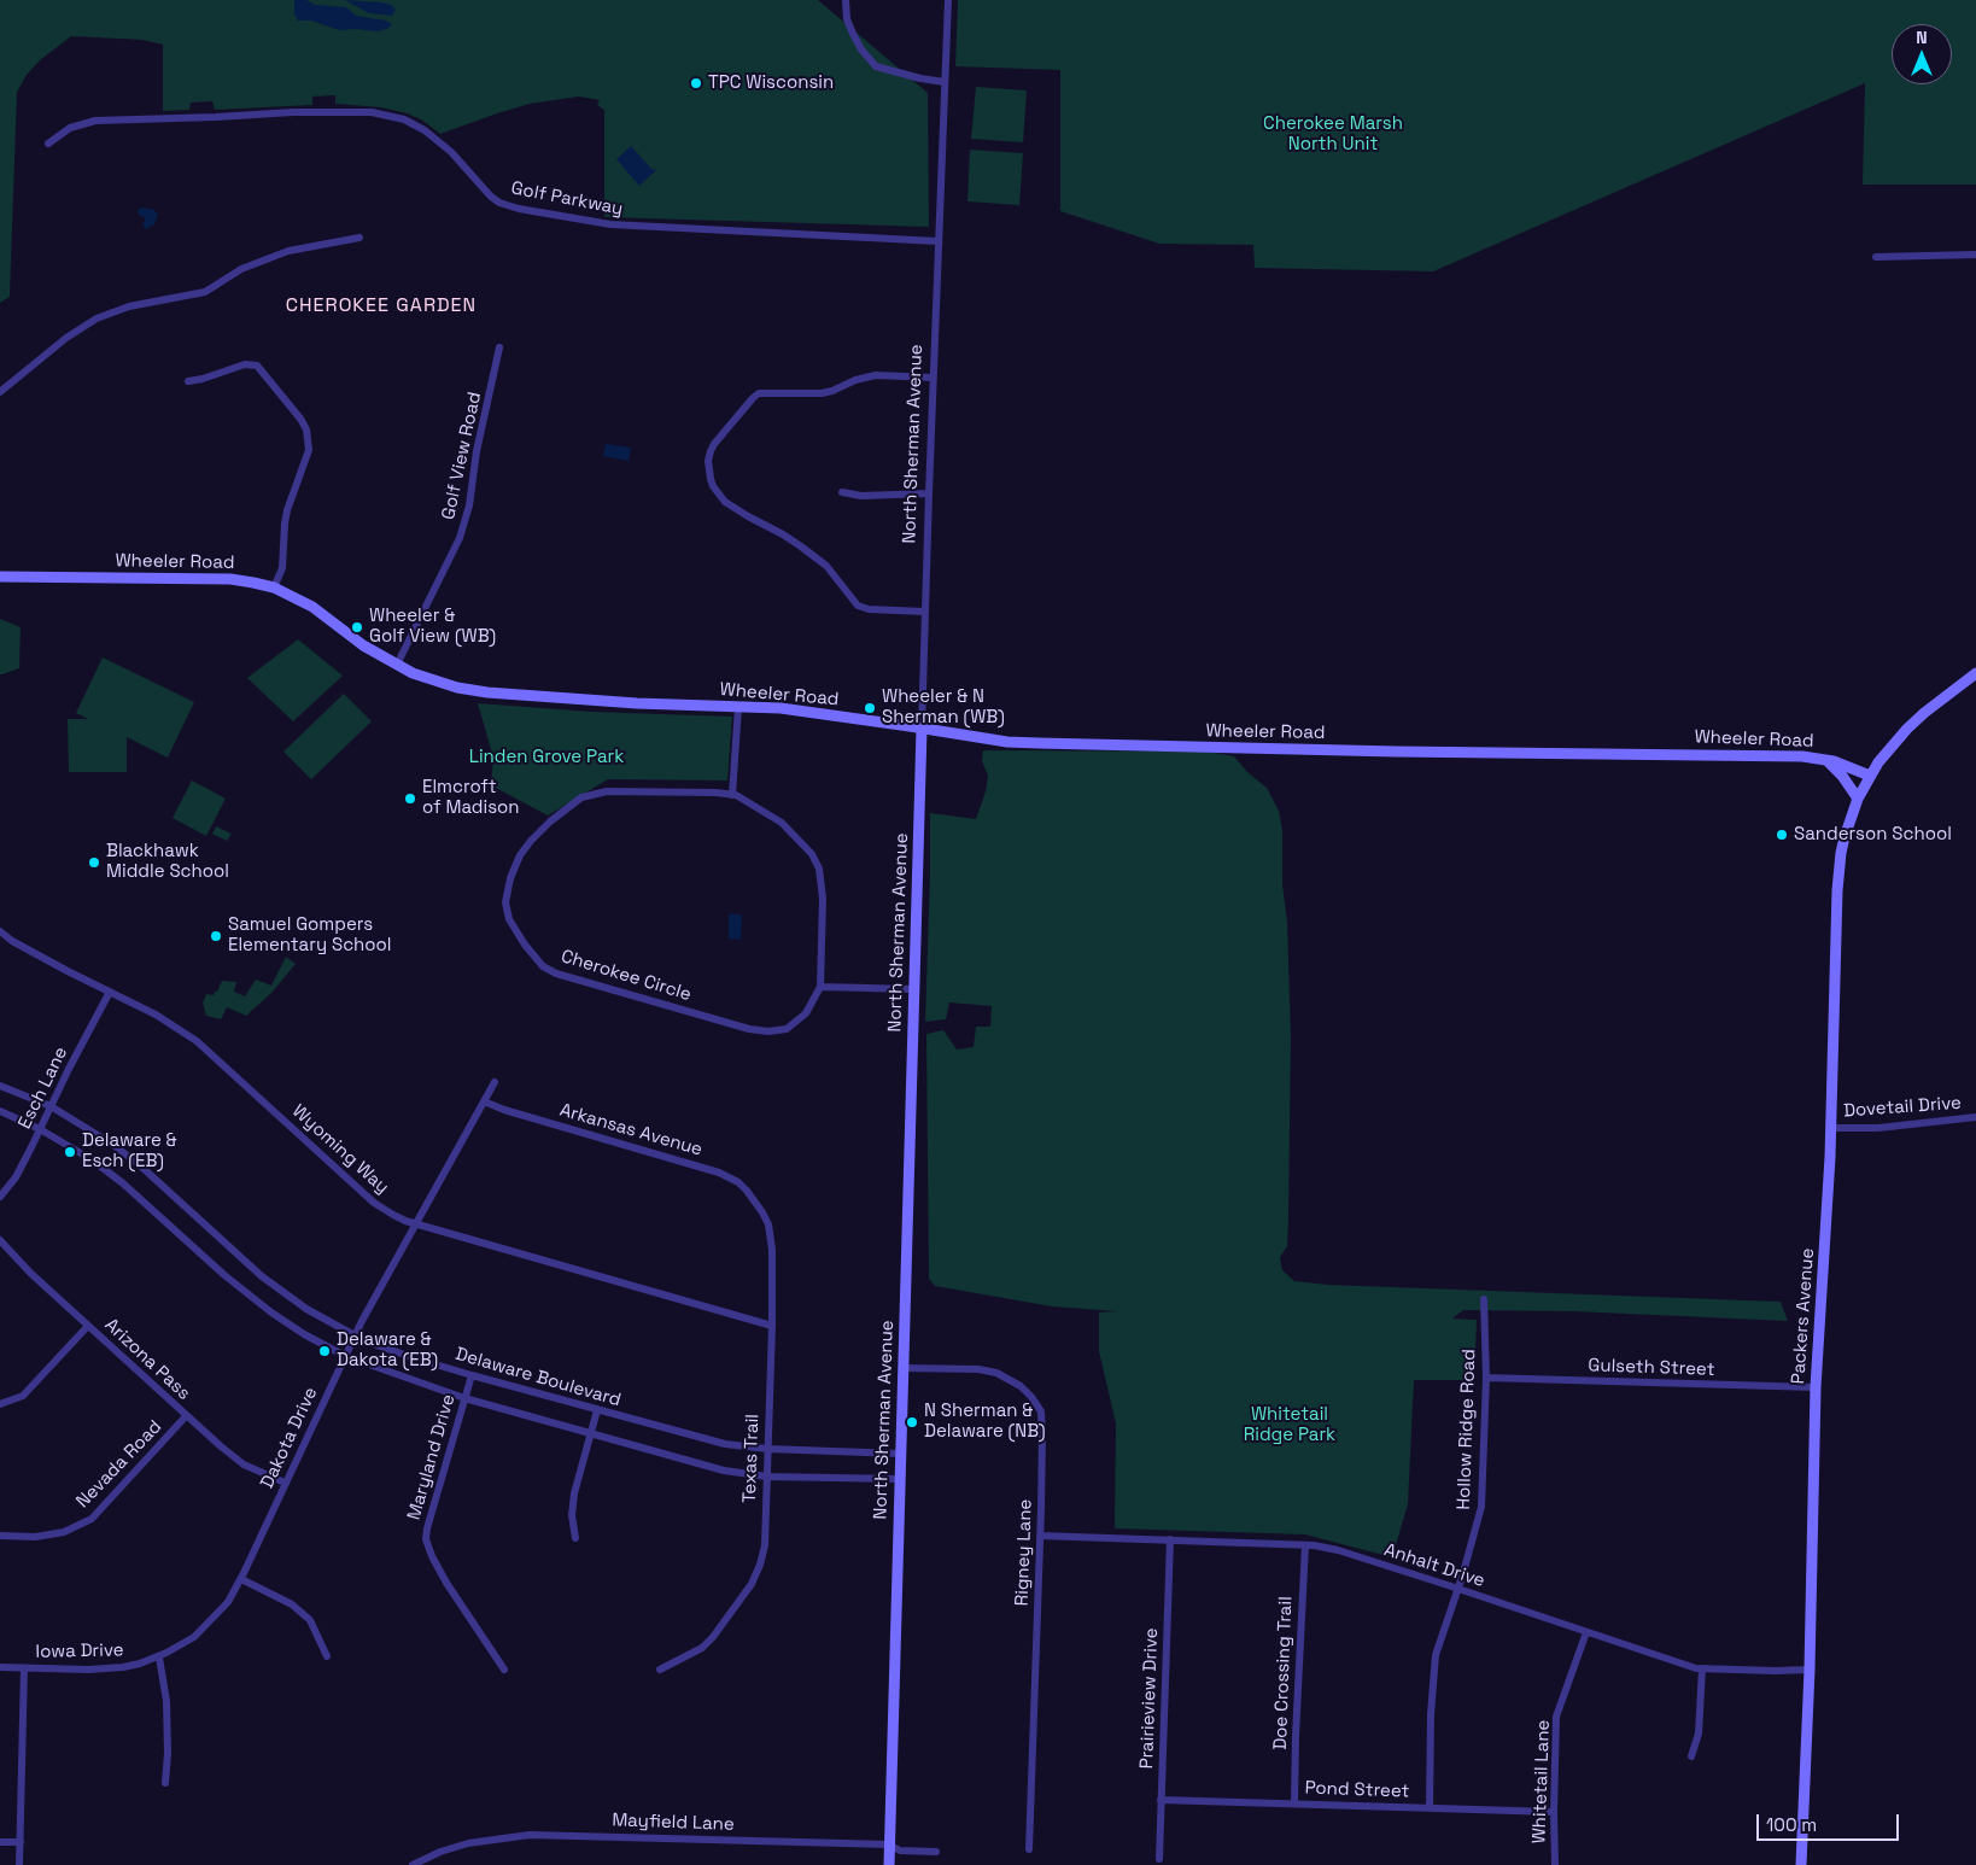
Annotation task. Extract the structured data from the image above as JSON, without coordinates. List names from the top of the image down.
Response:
{
  "streets": {
    "street": [
      "Golf Parkway",
      "North Sherman Avenue",
      "Golf View Road",
      "Wheeler Road",
      "Cherokee Circle",
      "Esch Lane",
      "Dovetail Drive",
      "Arkansas Avenue",
      "Wyoming Way",
      "Packers Avenue",
      "Arizona Pass",
      "Gulseth Street",
      "Delaware Boulevard",
      "Hollow Ridge Road",
      "Dakota Drive",
      "Maryland Drive",
      "Texas Trail",
      "Nevada Road",
      "Rigney Lane",
      "Anhalt Drive",
      "Iowa Drive",
      "Doe Crossing Trail",
      "Prairieview Drive",
      "Whitetail Lane",
      "Pond Street",
      "Mayfield Lane"
    ]
  },
  "crossings": [
    ["Golf Parkway", "North Sherman Avenue"],
    ["North Sherman Avenue", "Wheeler Road"],
    ["North Sherman Avenue", "Delaware Boulevard"],
    ["North Sherman Avenue", "Rigney Lane"],
    ["North Sherman Avenue", "Mayfield Lane"],
    ["Golf View Road", "Wheeler Road"],
    ["Wheeler Road", "Packers Avenue"],
    ["Esch Lane", "Wyoming Way"],
    ["Esch Lane", "Delaware Boulevard"],
    ["Dovetail Drive", "Packers Avenue"],
    ["Arkansas Avenue", "Dakota Drive"],
    ["Arkansas Avenue", "Texas Trail"],
    ["Wyoming Way", "Dakota Drive"],
    ["Wyoming Way", "Texas Trail"],
    ["Packers Avenue", "Gulseth Street"],
    ["Packers Avenue", "Anhalt Drive"],
    ["Arizona Pass", "Dakota Drive"],
    ["Arizona Pass", "Nevada Road"],
    ["Gulseth Street", "Hollow Ridge Road"],
    ["Delaware Boulevard", "Dakota Drive"],
    ["Delaware Boulevard", "Maryland Drive"],
    ["Delaware Boulevard", "Texas Trail"],
    ["Hollow Ridge Road", "Anhalt Drive"],
    ["Hollow Ridge Road", "Pond Street"],
    ["Dakota Drive", "Iowa Drive"],
    ["Rigney Lane", "Anhalt Drive"],
    ["Anhalt Drive", "Doe Crossing Trail"],
    ["Anhalt Drive", "Prairieview Drive"],
    ["Anhalt Drive", "Whitetail Lane"],
    ["Doe Crossing Trail", "Pond Street"],
    ["Prairieview Drive", "Pond Street"],
    ["Whitetail Lane", "Pond Street"]
  ],
  "districts": ["CHEROKEE GARDEN"],
  "parks": ["Cherokee Marsh North Unit", "Linden Grove Park", "Whitetail Ridge Park"],
  "places": [
    "TPC Wisconsin",
    "Wheeler & Golf View (WB)",
    "Wheeler & N Sherman (WB)",
    "Elmcroft of Madison",
    "Sanderson School",
    "Blackhawk Middle School",
    "Samuel Gompers Elementary School",
    "Delaware & Esch (EB)",
    "Delaware & Dakota (EB)",
    "N Sherman & Delaware (NB)"
  ],
  "scale_bar": "100 m",
  "north": "top"
}
